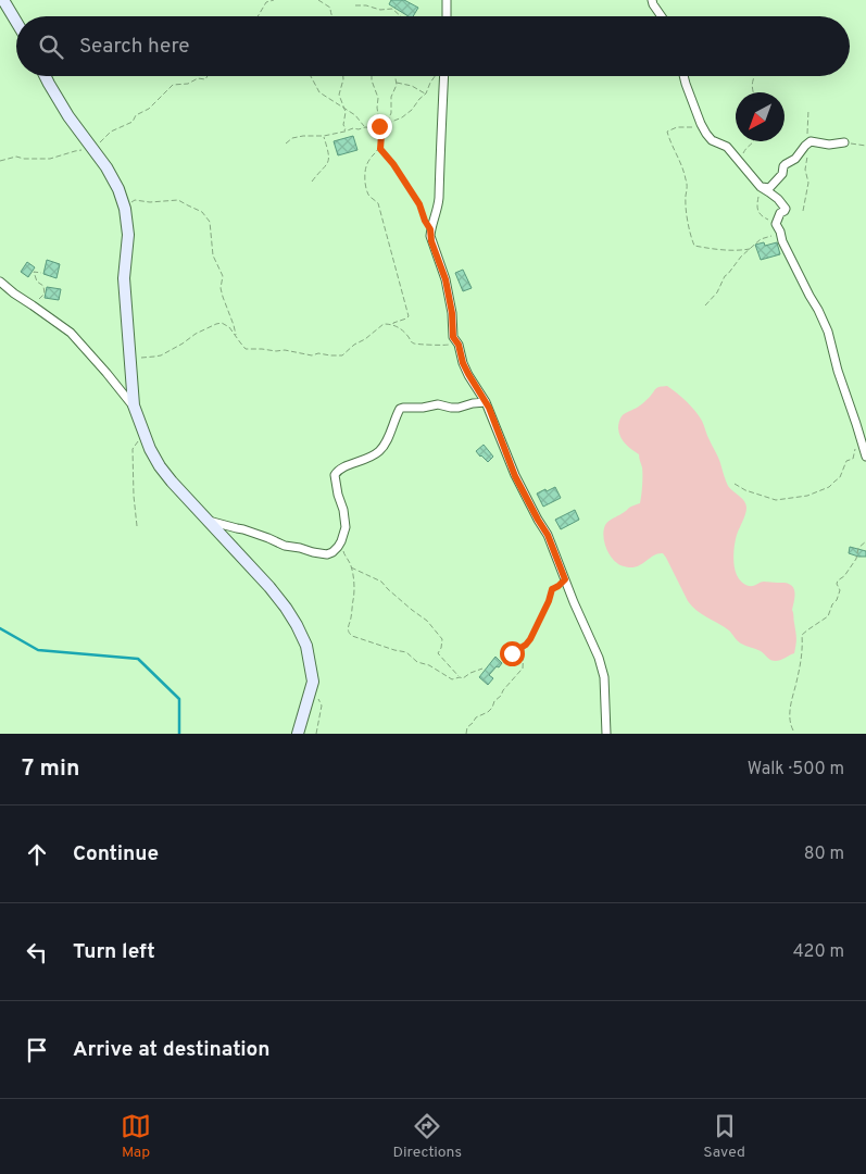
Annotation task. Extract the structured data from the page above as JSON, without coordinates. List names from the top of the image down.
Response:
{
  "north": "bottom left",
  "page": {
    "search": "Search here",
    "heading": ["7 min", "Walk · 500 m"],
    "list": [
      ["Continue", "80 m"],
      ["Turn left", "420 m"],
      "Arrive at destination"
    ],
    "nav": ["Map", "Directions", "Saved"]
  }
}
